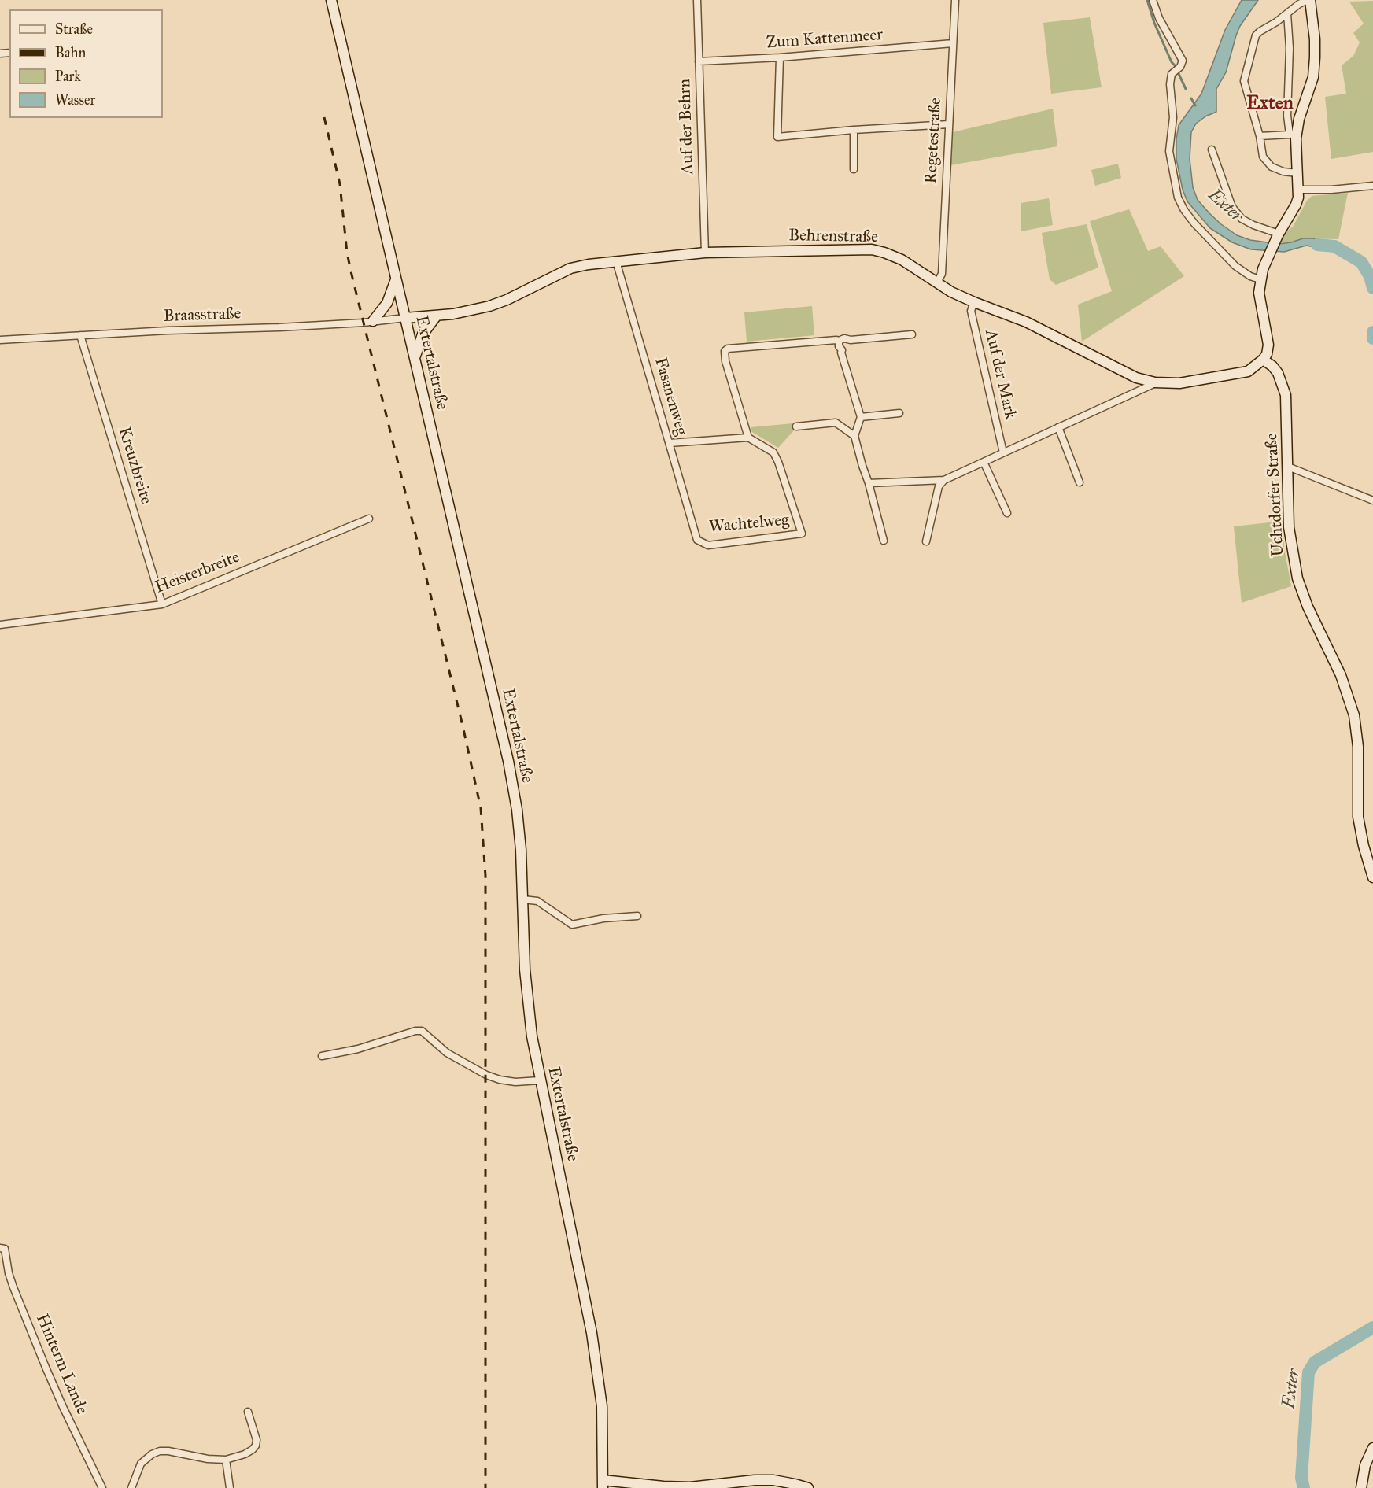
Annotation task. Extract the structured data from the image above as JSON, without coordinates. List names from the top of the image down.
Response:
{
  "streets": {
    "main road": ["Behrenstraße", "Extertalstraße", "Uchtdorfer Straße"],
    "street": [
      "Zum Kattenmeer",
      "Auf der Behrn",
      "Regetestraße",
      "Braasstraße",
      "Auf der Mark",
      "Fasanenweg",
      "Kreuzbreite",
      "Wachtelweg",
      "Heisterbreite",
      "Hinterm Lande"
    ]
  },
  "crossings": [
    ["Zum Kattenmeer", "Auf der Behrn"],
    ["Zum Kattenmeer", "Regetestraße"],
    ["Auf der Behrn", "Behrenstraße"],
    ["Regetestraße", "Behrenstraße"],
    ["Behrenstraße", "Braasstraße"],
    ["Behrenstraße", "Extertalstraße"],
    ["Behrenstraße", "Auf der Mark"],
    ["Behrenstraße", "Fasanenweg"],
    ["Behrenstraße", "Uchtdorfer Straße"],
    ["Braasstraße", "Extertalstraße"],
    ["Braasstraße", "Kreuzbreite"],
    ["Fasanenweg", "Wachtelweg"],
    ["Kreuzbreite", "Heisterbreite"]
  ],
  "districts": ["Exten"],
  "water": ["Exter"],
  "legend": [
    "Straße",
    "Bahn",
    "Park",
    "Wasser"
  ]
}
